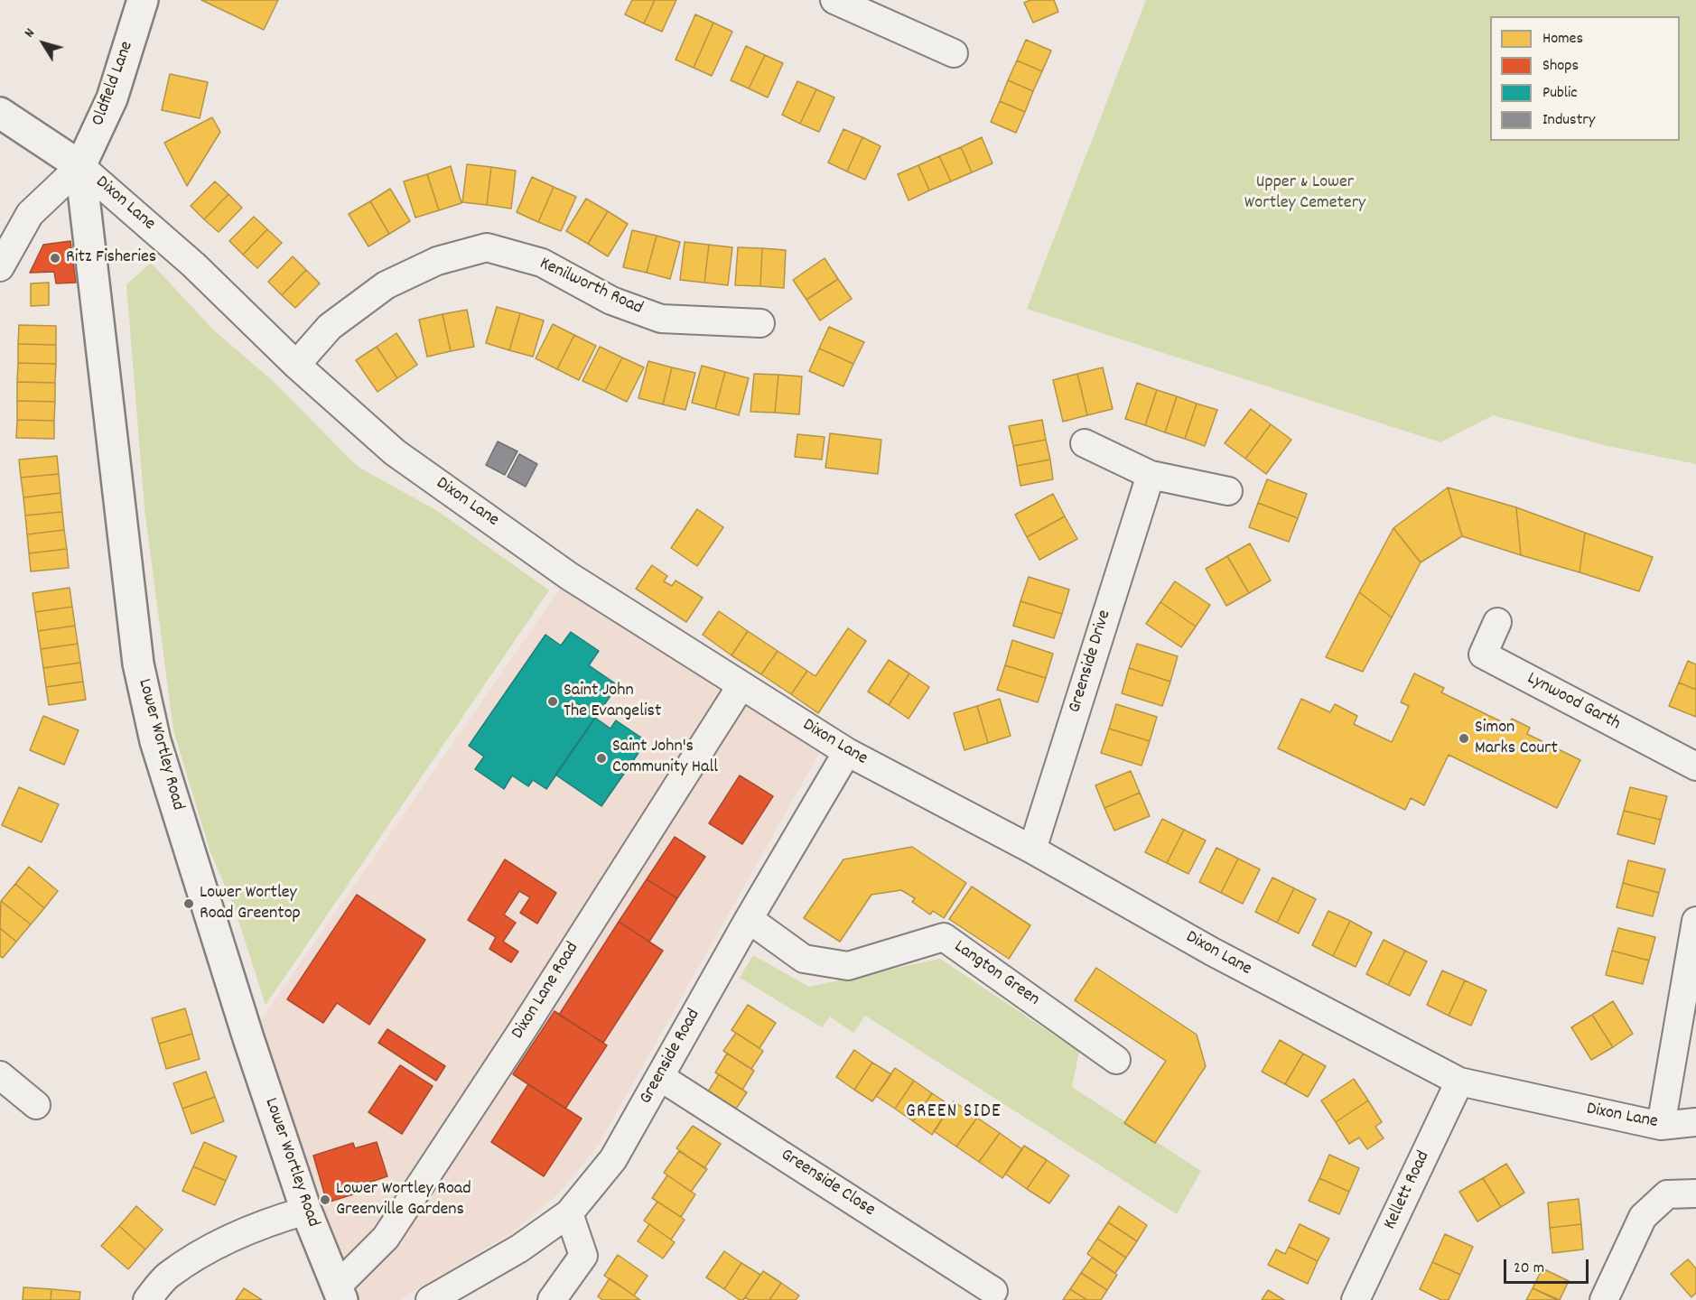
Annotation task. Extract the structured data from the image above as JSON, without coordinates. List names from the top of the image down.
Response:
{
  "streets": {
    "street": [
      "Oldfield Lane",
      "Dixon Lane",
      "Kenilworth Road",
      "Greenside Drive",
      "Lynwood Garth",
      "Lower Wortley Road",
      "Langton Green",
      "Dixon Lane Road",
      "Greenside Road",
      "Greenside Close",
      "Kellett Road"
    ]
  },
  "crossings": [
    ["Oldfield Lane", "Dixon Lane"],
    ["Oldfield Lane", "Lower Wortley Road"],
    ["Dixon Lane", "Kenilworth Road"],
    ["Dixon Lane", "Greenside Drive"],
    ["Dixon Lane", "Lower Wortley Road"],
    ["Dixon Lane", "Dixon Lane Road"],
    ["Dixon Lane", "Greenside Road"],
    ["Dixon Lane", "Kellett Road"],
    ["Lower Wortley Road", "Dixon Lane Road"],
    ["Langton Green", "Greenside Road"],
    ["Greenside Road", "Greenside Close"]
  ],
  "districts": ["GREEN SIDE"],
  "parks": ["Upper & Lower Wortley Cemetery"],
  "places": [
    "Ritz Fisheries",
    "Saint John The Evangelist",
    "Simon Marks Court",
    "Saint John's Community Hall",
    "Lower Wortley Road Greentop",
    "Lower Wortley Road Greenville Gardens"
  ],
  "legend": [
    "Homes",
    "Shops",
    "Public",
    "Industry"
  ],
  "scale_bar": "20 m",
  "north": "top left"
}
